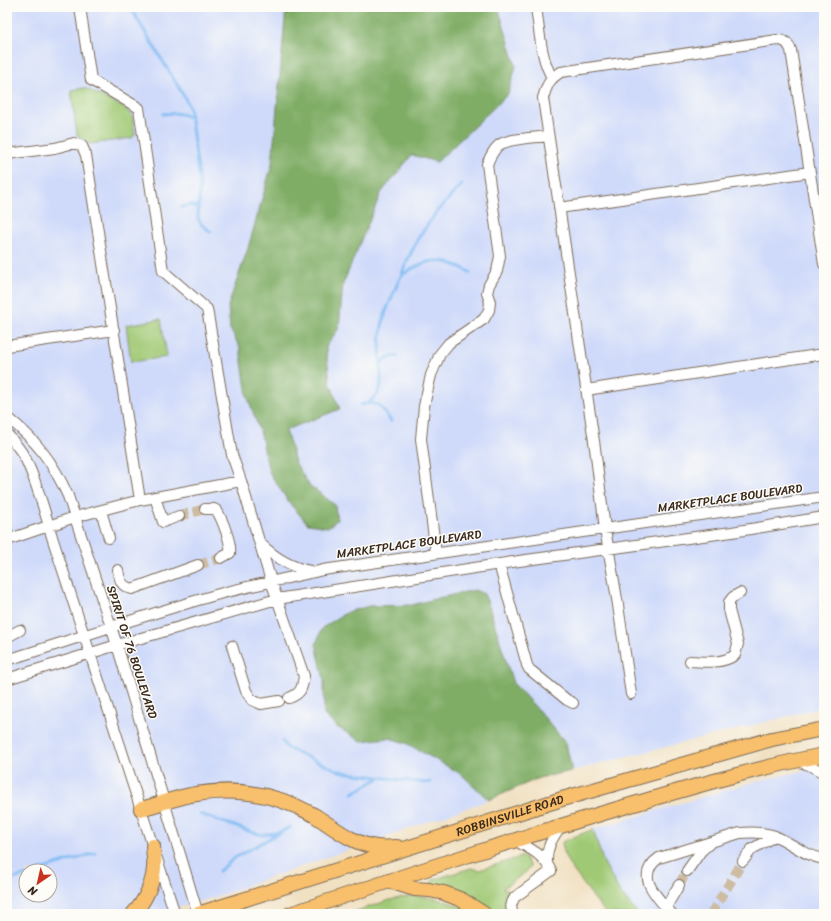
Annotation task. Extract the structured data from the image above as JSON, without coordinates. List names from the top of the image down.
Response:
{
  "streets": {
    "highway": ["ROBBINSVILLE ROAD"],
    "street": ["MARKETPLACE BOULEVARD", "SPIRIT OF 76 BOULEVARD"]
  },
  "crossings": [
    ["MARKETPLACE BOULEVARD", "SPIRIT OF 76 BOULEVARD"],
    ["SPIRIT OF 76 BOULEVARD", "ROBBINSVILLE ROAD"]
  ],
  "north": "bottom left"
}
